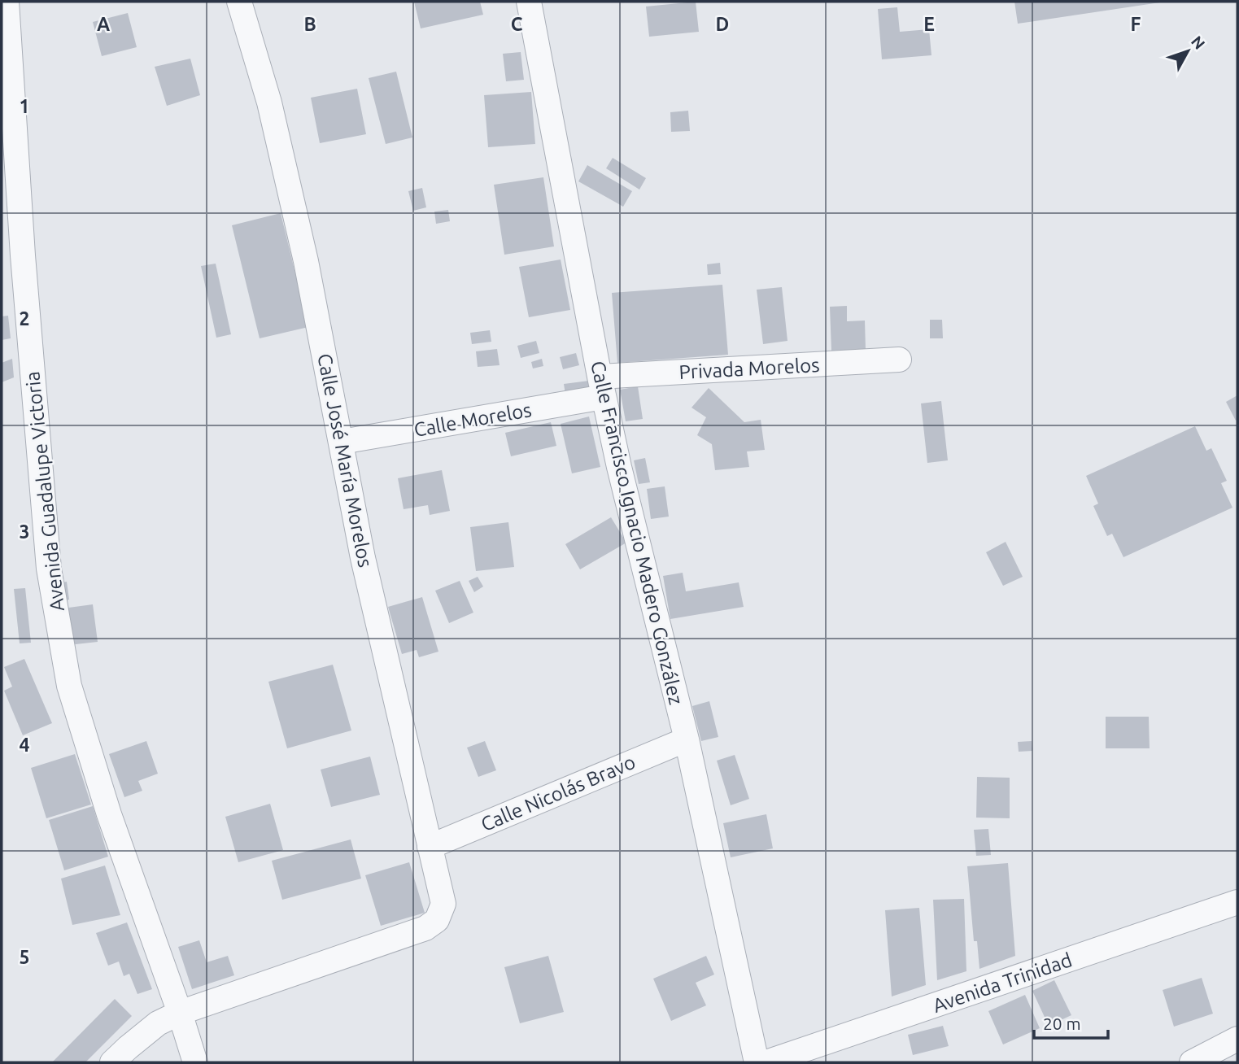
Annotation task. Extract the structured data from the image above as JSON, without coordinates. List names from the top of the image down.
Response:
{
  "streets": {
    "street": [
      "Privada Morelos",
      "Calle Morelos",
      "Calle José María Morelos",
      "Avenida Guadalupe Victoria",
      "Calle Francisco Ignacio Madero González",
      "Calle Nicolás Bravo",
      "Avenida Trinidad"
    ]
  },
  "crossings": [
    ["Privada Morelos", "Calle Morelos"],
    ["Privada Morelos", "Calle Francisco Ignacio Madero González"],
    ["Calle Morelos", "Calle José María Morelos"],
    ["Calle Morelos", "Calle Francisco Ignacio Madero González"],
    ["Calle José María Morelos", "Avenida Guadalupe Victoria"],
    ["Calle José María Morelos", "Calle Nicolás Bravo"],
    ["Calle Francisco Ignacio Madero González", "Calle Nicolás Bravo"]
  ],
  "scale_bar": "20 m",
  "north": "top right",
  "grid": {
    "columns": [
      "A",
      "B",
      "C",
      "D",
      "E",
      "F"
    ],
    "rows": [
      "1",
      "2",
      "3",
      "4",
      "5"
    ]
  }
}
